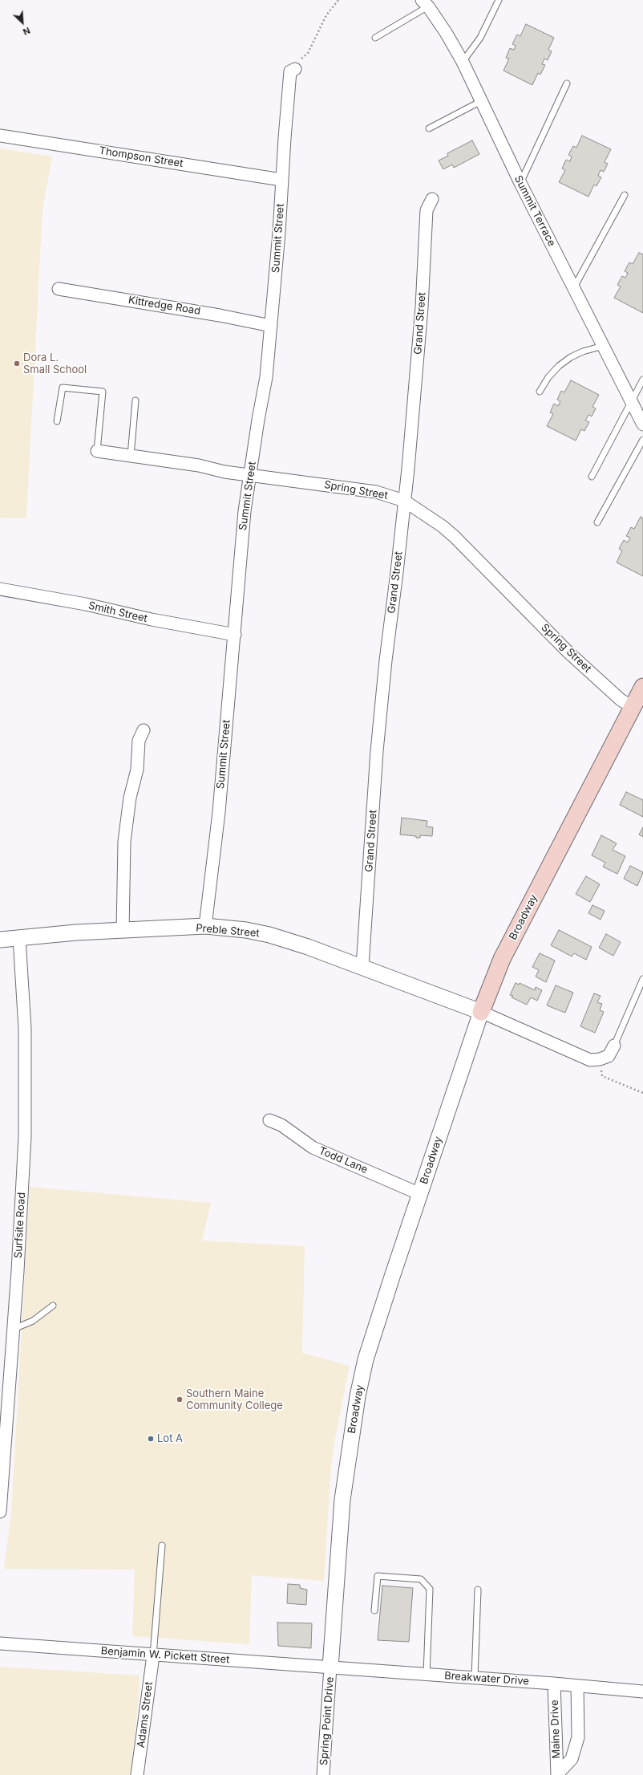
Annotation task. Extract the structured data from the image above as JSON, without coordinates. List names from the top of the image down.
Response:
{
  "streets": {
    "main road": ["Broadway"],
    "street": [
      "Thompson Street",
      "Summit Terrace",
      "Summit Street",
      "Kittredge Road",
      "Grand Street",
      "Spring Street",
      "Smith Street",
      "Preble Street",
      "Todd Lane",
      "Surfsite Road",
      "Benjamin W. Pickett Street",
      "Breakwater Drive",
      "Adams Street",
      "Spring Point Drive",
      "Maine Drive"
    ]
  },
  "crossings": [
    ["Thompson Street", "Summit Street"],
    ["Summit Street", "Kittredge Road"],
    ["Summit Street", "Spring Street"],
    ["Summit Street", "Smith Street"],
    ["Summit Street", "Preble Street"],
    ["Grand Street", "Spring Street"],
    ["Grand Street", "Preble Street"],
    ["Spring Street", "Broadway"],
    ["Broadway", "Preble Street"],
    ["Broadway", "Todd Lane"],
    ["Broadway", "Benjamin W. Pickett Street"],
    ["Broadway", "Breakwater Drive"],
    ["Broadway", "Spring Point Drive"],
    ["Preble Street", "Surfsite Road"],
    ["Benjamin W. Pickett Street", "Breakwater Drive"],
    ["Benjamin W. Pickett Street", "Adams Street"],
    ["Benjamin W. Pickett Street", "Spring Point Drive"],
    ["Breakwater Drive", "Spring Point Drive"],
    ["Breakwater Drive", "Maine Drive"]
  ],
  "places": ["Dora L. Small School", "Southern Maine Community College", "Lot A"],
  "north": "bottom right"
}
